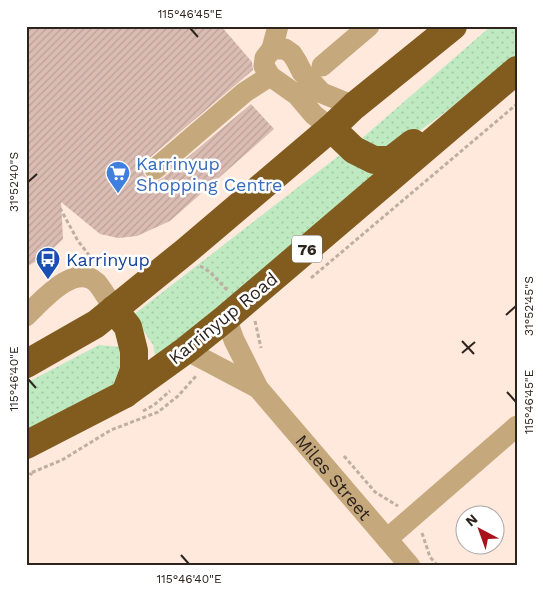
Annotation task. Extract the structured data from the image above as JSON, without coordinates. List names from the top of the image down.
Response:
{
  "streets": {
    "highway": ["76", "Karrinyup Road"],
    "street": ["Miles Street"]
  },
  "crossings": [
    ["Karrinyup Road", "Miles Street"]
  ],
  "places": {
    "supermarket": ["Karrinyup Shopping Centre"],
    "bus stop": ["Karrinyup"]
  },
  "north": "top left",
  "coordinates": [
    "115°46'45\"E",
    "31°52'40\"S",
    "31°52'45\"S",
    "115°46'40\"E"
  ]
}
